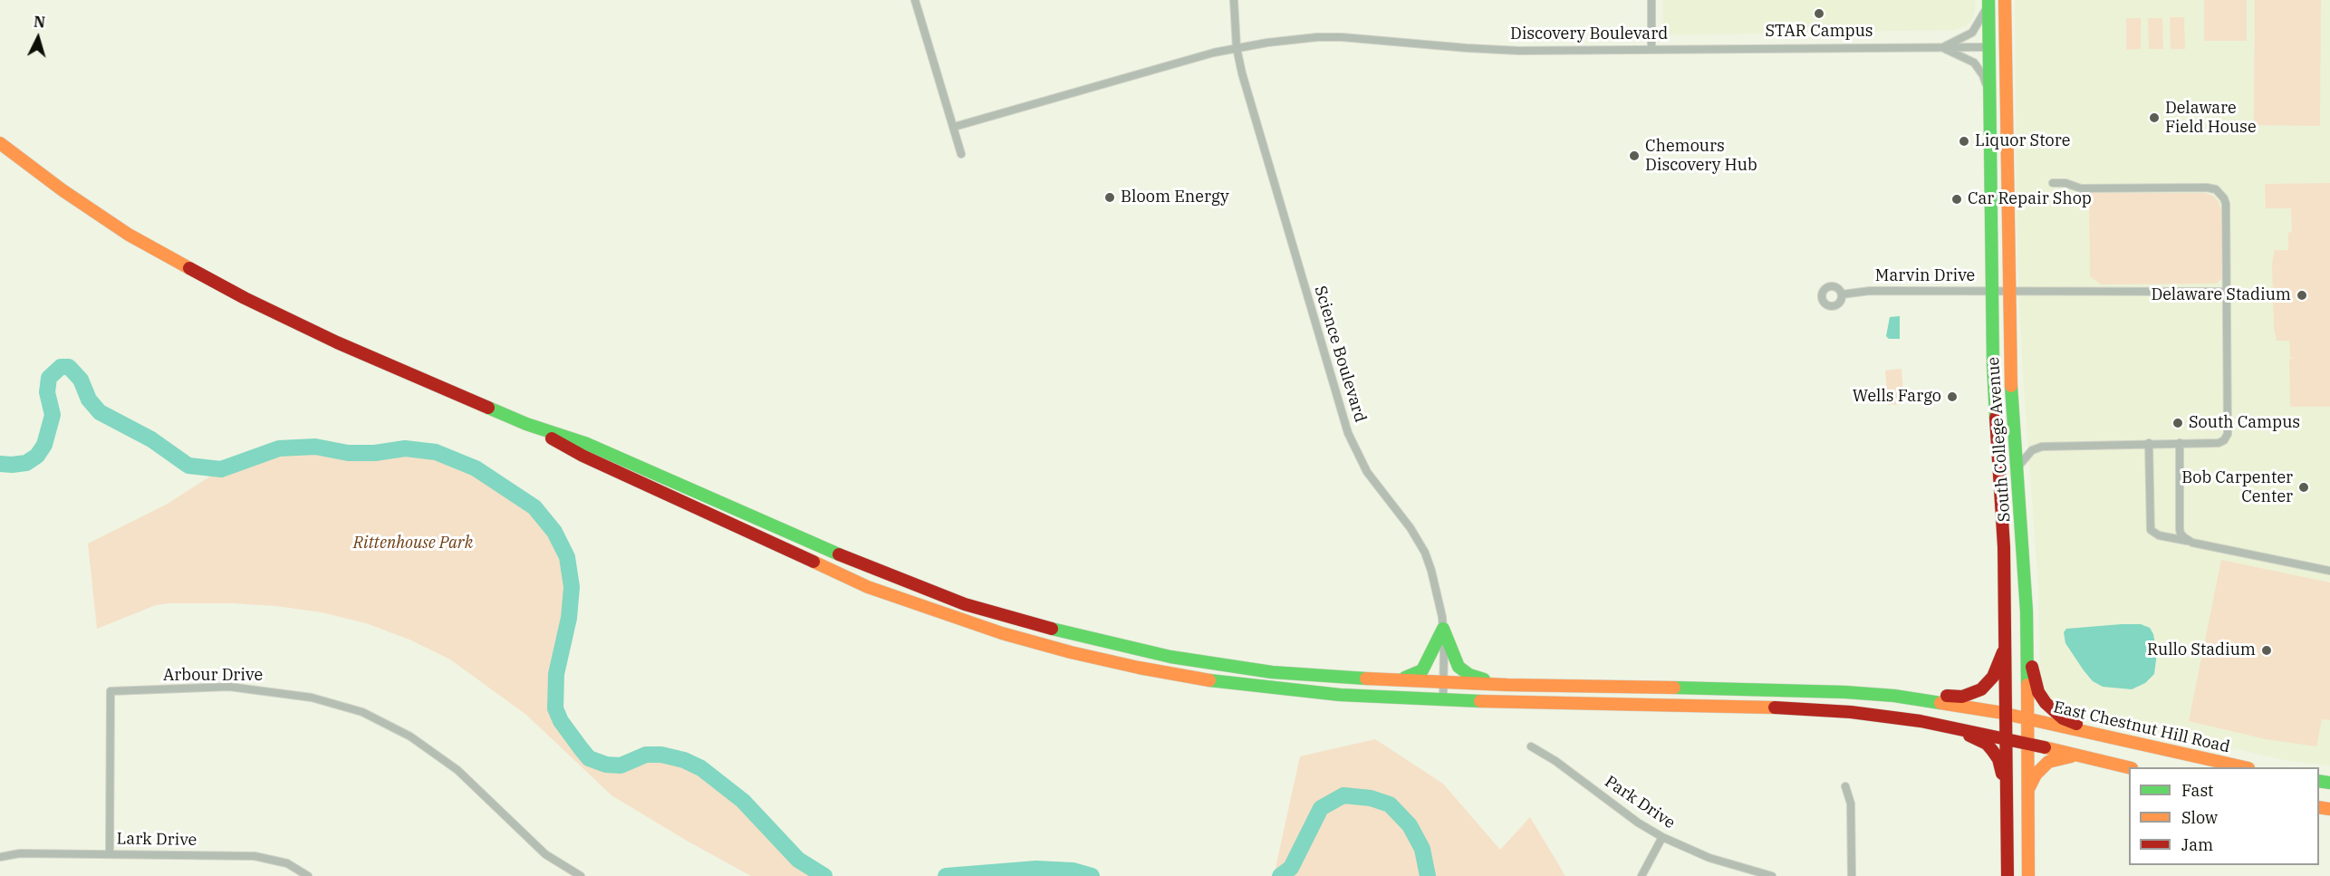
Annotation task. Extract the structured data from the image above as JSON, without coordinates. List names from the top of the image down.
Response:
{
  "streets": {
    "main road": ["South College Avenue", "East Chestnut Hill Road"],
    "street": [
      "Discovery Boulevard",
      "Marvin Drive",
      "Science Boulevard",
      "Arbour Drive",
      "Park Drive",
      "Lark Drive"
    ]
  },
  "crossings": [
    ["Discovery Boulevard", "Science Boulevard"],
    ["Discovery Boulevard", "South College Avenue"],
    ["Marvin Drive", "South College Avenue"],
    ["South College Avenue", "East Chestnut Hill Road"],
    ["Arbour Drive", "Lark Drive"]
  ],
  "parks": ["Rittenhouse Park"],
  "places": [
    "STAR Campus",
    "Delaware Field House",
    "Liquor Store",
    "Chemours Discovery Hub",
    "Bloom Energy",
    "Car Repair Shop",
    "Delaware Stadium",
    "Wells Fargo",
    "South Campus",
    "Bob Carpenter Center",
    "Rullo Stadium"
  ],
  "legend": ["Fast", "Slow", "Jam"],
  "north": "top"
}
